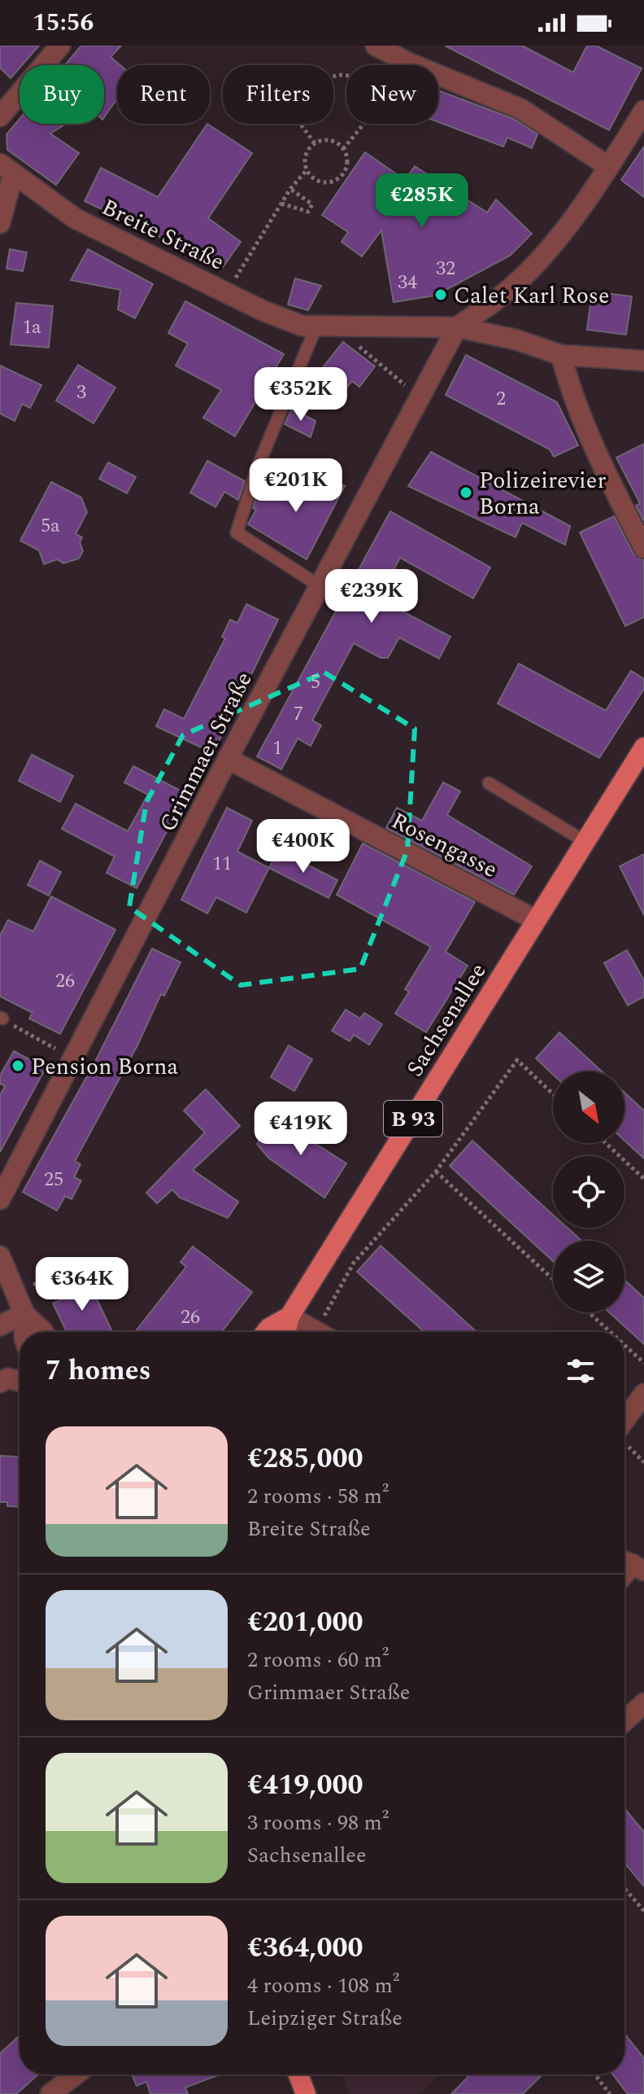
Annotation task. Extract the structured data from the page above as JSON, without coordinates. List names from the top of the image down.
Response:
{
  "streets": {
    "main road": ["Sachsenallee", "B 93"],
    "street": ["Breite Straße", "Grimmaer Straße", "Rosengasse"]
  },
  "crossings": [
    ["Breite Straße", "Grimmaer Straße"],
    ["Grimmaer Straße", "Rosengasse"],
    ["Rosengasse", "Sachsenallee"]
  ],
  "places": ["Calet Karl Rose", "Polizeirevier Borna", "Pension Borna"],
  "house_numbers": [
    "32",
    "34",
    "1a",
    "3",
    "2",
    "5a",
    "5",
    "7",
    "1",
    "11",
    "26",
    "25",
    "26"
  ],
  "north": "bottom right",
  "page": {
    "status": "15:56",
    "chip": [
      "Buy",
      "Rent",
      "Filters",
      "New"
    ],
    "price": [
      "€285K",
      "€352K",
      "€201K",
      "€239K",
      "€400K",
      "€419K",
      "€364K"
    ],
    "heading": "7 homes",
    "list": [
      {
        "name": "€285,000",
        "note": "2 rooms · 58 m² · Breite Straße"
      },
      {
        "name": "€201,000",
        "note": "2 rooms · 60 m² · Grimmaer Straße"
      },
      {
        "name": "€419,000",
        "note": "3 rooms · 98 m² · Sachsenallee"
      },
      {
        "name": "€364,000",
        "note": "4 rooms · 108 m² · Leipziger Straße"
      }
    ]
  }
}
